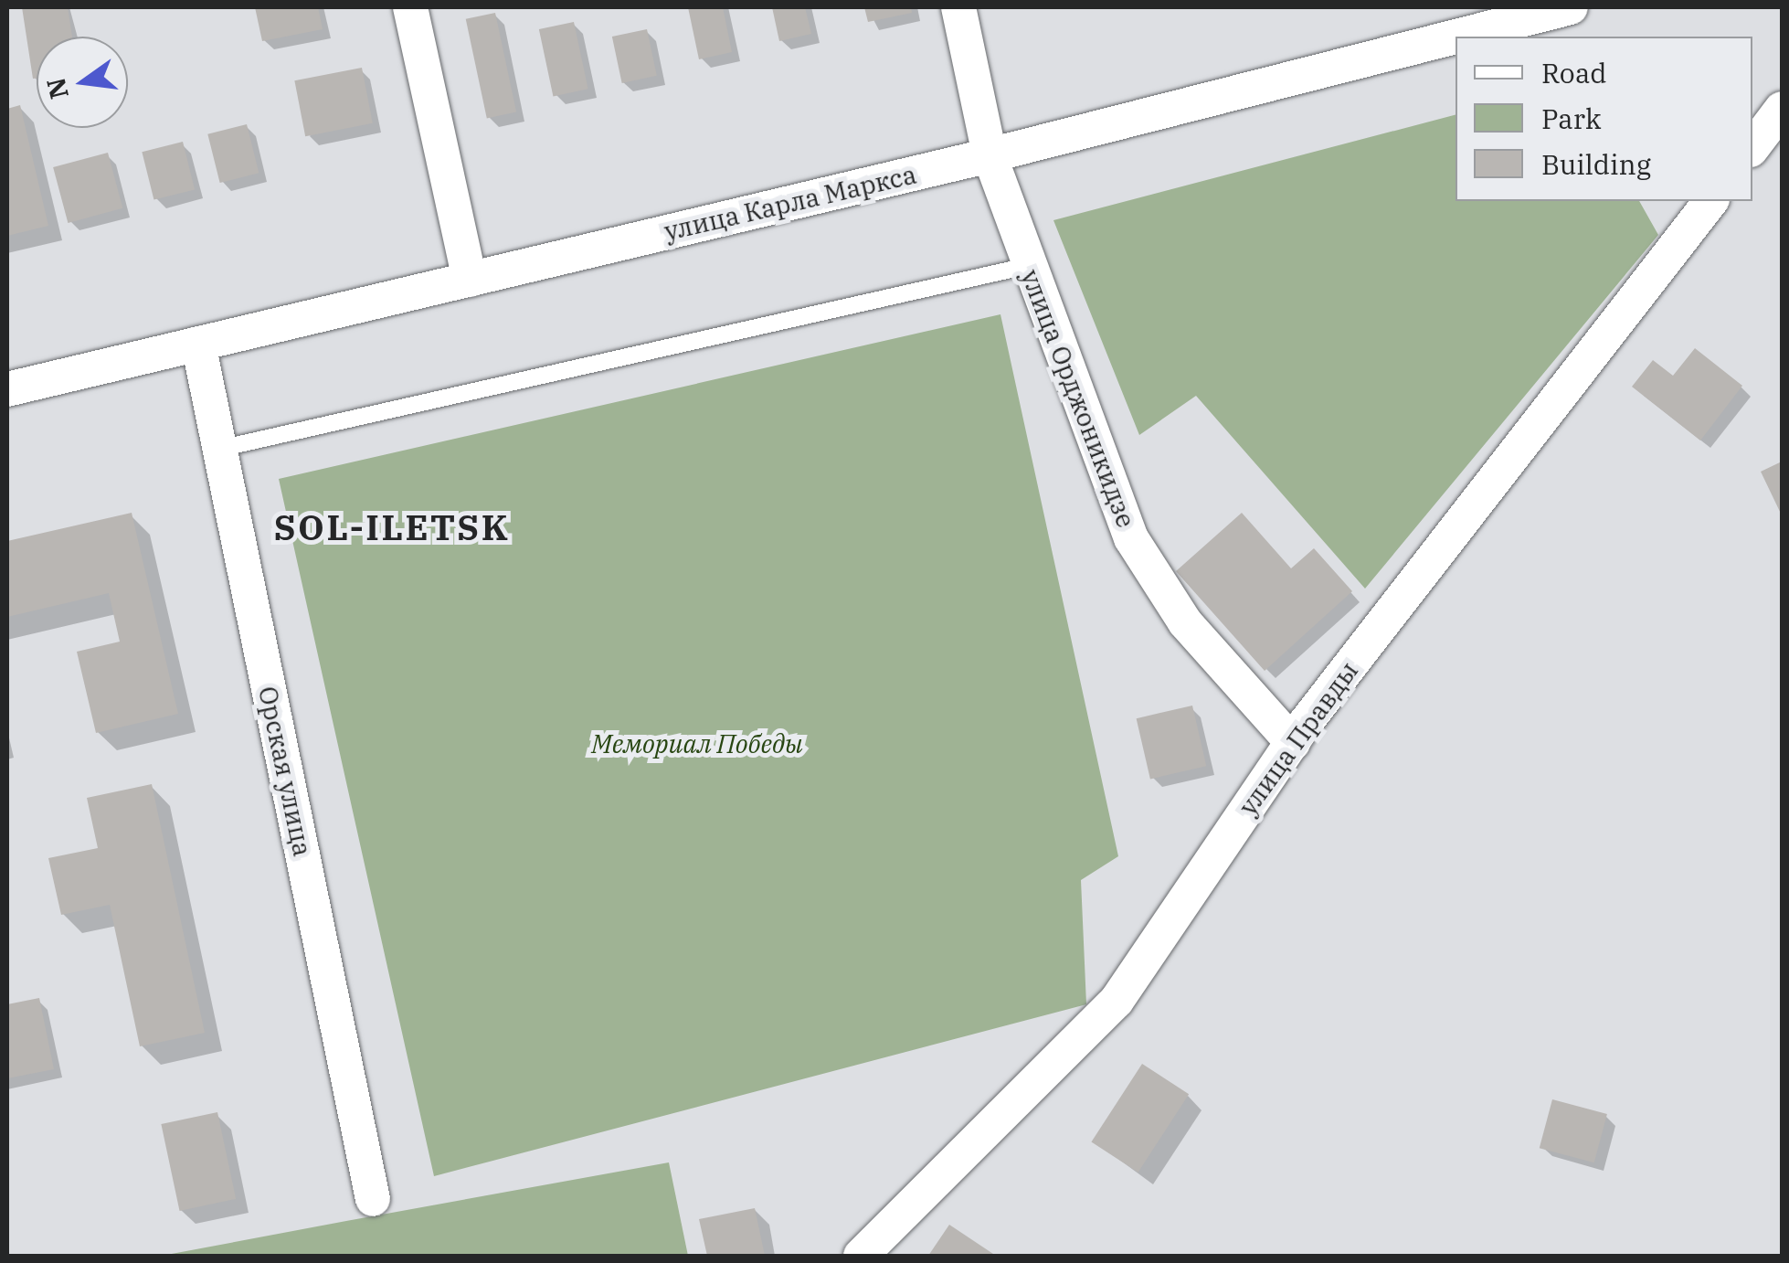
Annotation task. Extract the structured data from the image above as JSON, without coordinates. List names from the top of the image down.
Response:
{
  "streets": {
    "street": [
      "улица Карла Маркса",
      "улица Орджоникидзе",
      "улица Правды",
      "Орская улица"
    ]
  },
  "crossings": [
    ["улица Карла Маркса", "улица Орджоникидзе"],
    ["улица Карла Маркса", "Орская улица"],
    ["улица Орджоникидзе", "улица Правды"]
  ],
  "districts": ["SOL-ILETSK"],
  "parks": ["Мемориал Победы"],
  "legend": ["Road", "Park", "Building"],
  "north": "left"
}
